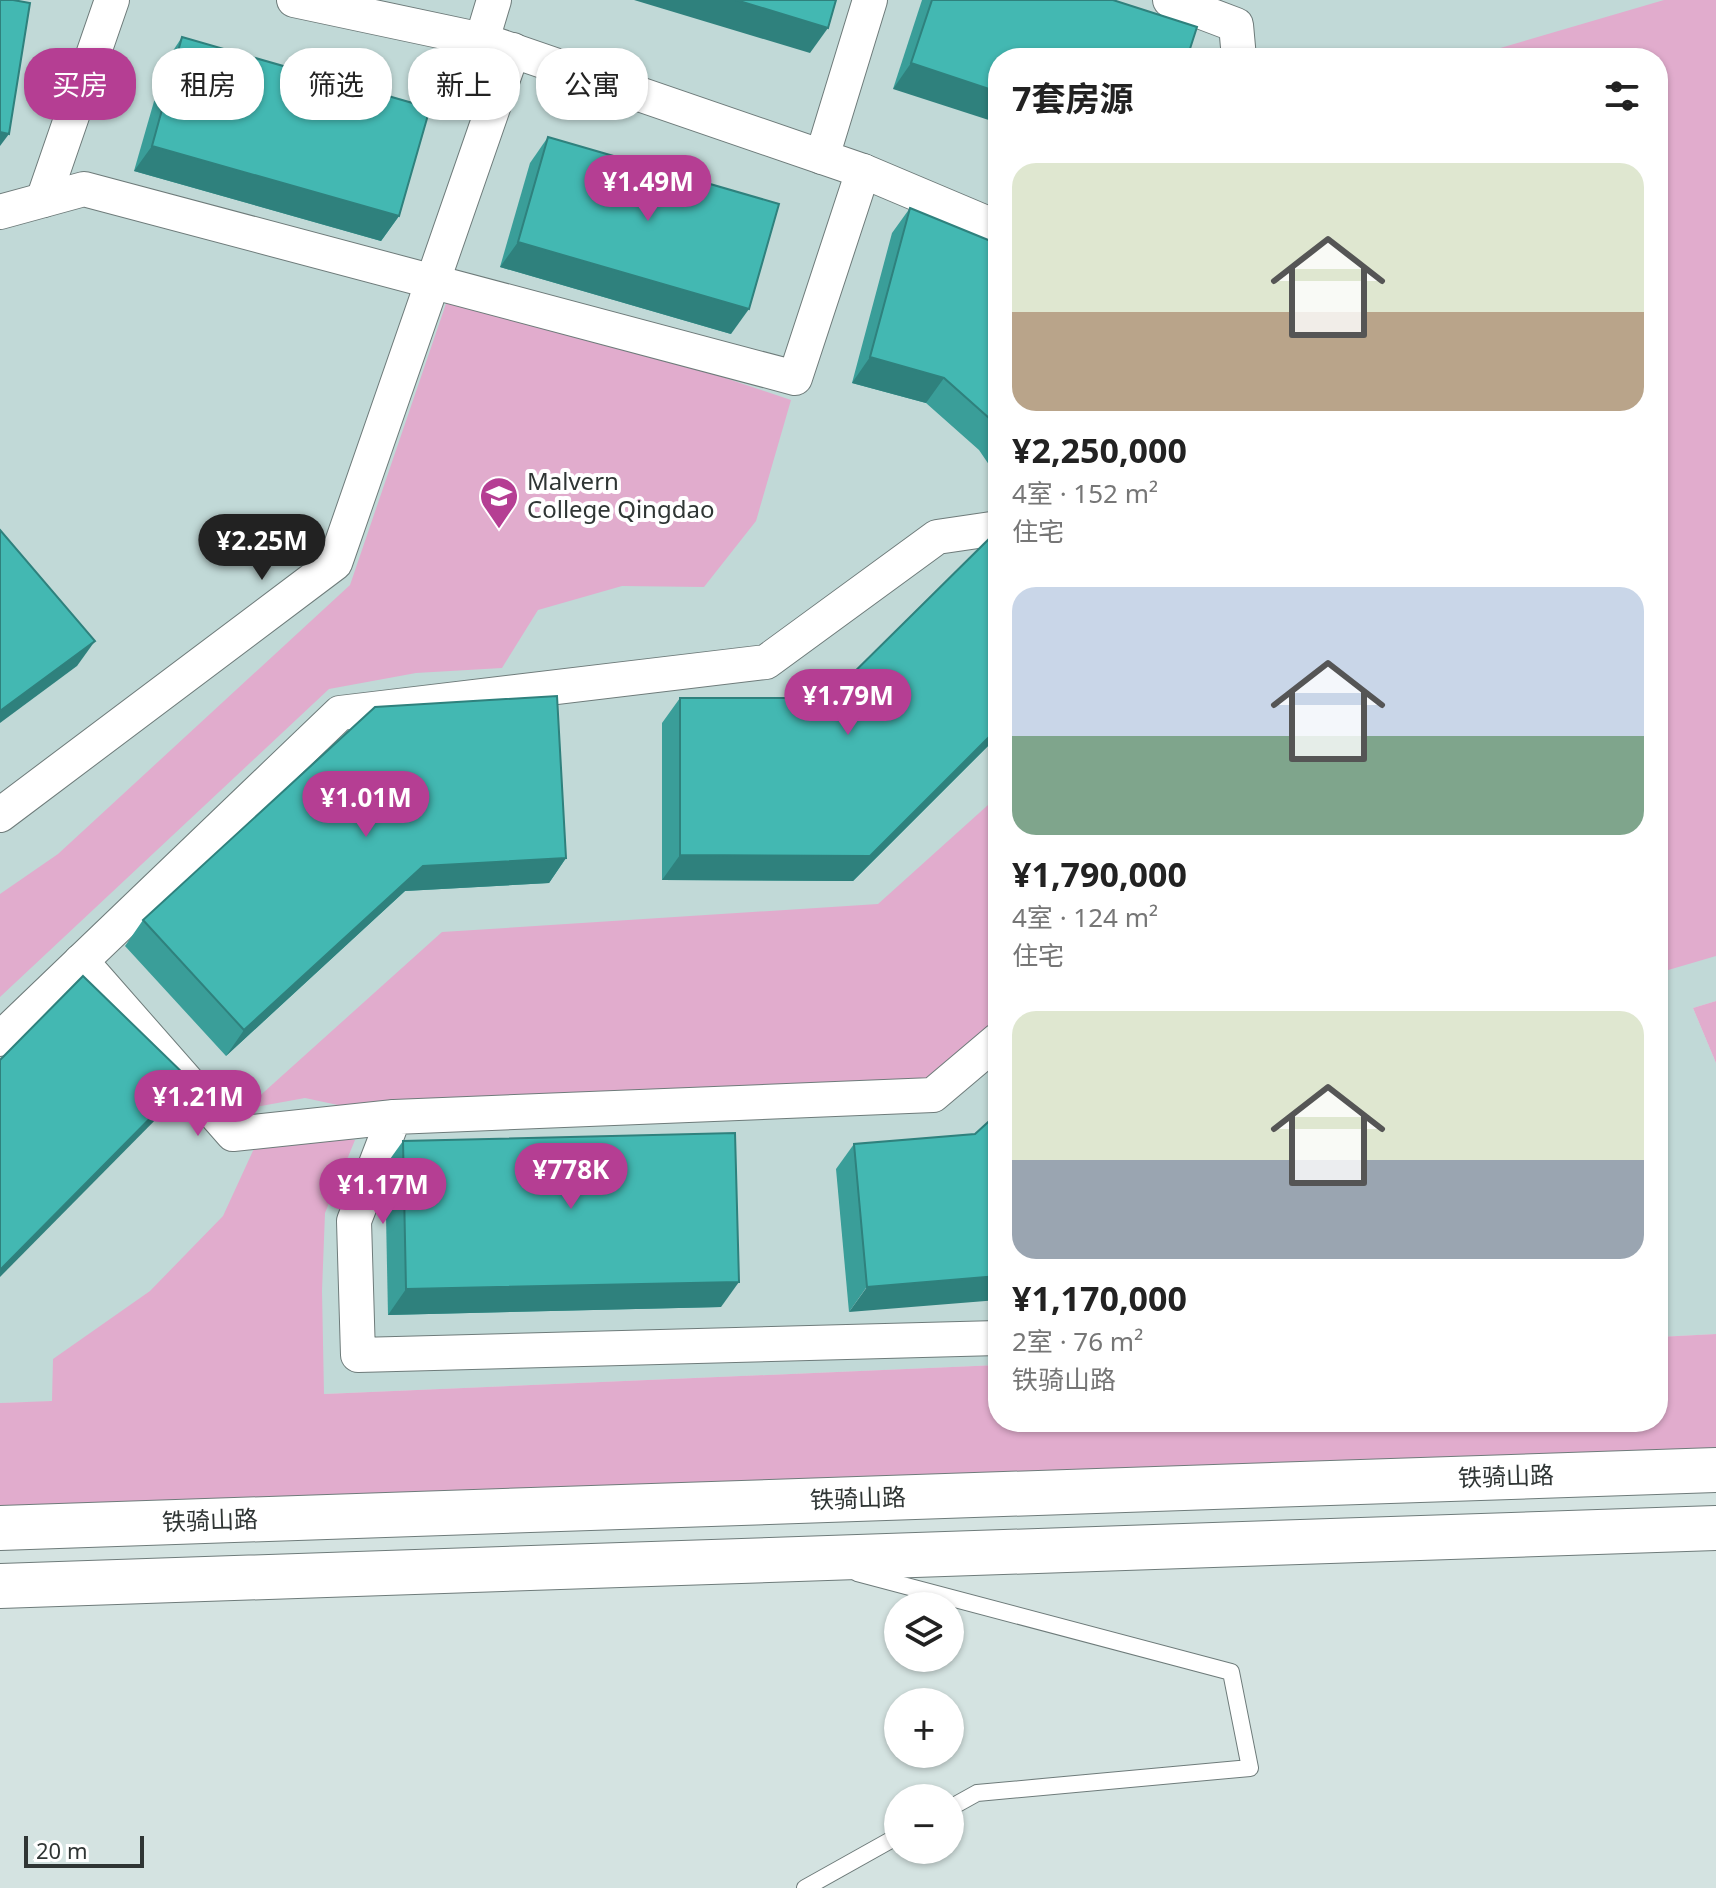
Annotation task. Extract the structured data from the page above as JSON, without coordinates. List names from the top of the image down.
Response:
{
  "streets": {
    "main road": ["铁骑山路"]
  },
  "places": {
    "school or university": ["Malvern College Qingdao"]
  },
  "scale_bar": "20 m",
  "page": {
    "chip": [
      "买房",
      "租房",
      "筛选",
      "新上",
      "公寓"
    ],
    "heading": "7套房源",
    "list": [
      {
        "name": "¥2,250,000",
        "note": "4室 · 152 m² · 住宅"
      },
      {
        "name": "¥1,790,000",
        "note": "4室 · 124 m² · 住宅"
      },
      {
        "name": "¥1,170,000",
        "note": "2室 · 76 m² · 铁骑山路"
      }
    ],
    "price": [
      "¥1.49M",
      "¥2.25M",
      "¥1.79M",
      "¥1.01M",
      "¥1.21M",
      "¥778K",
      "¥1.17M"
    ],
    "map_buttons": ["+", "−"],
    "scale": "20 m"
  }
}
